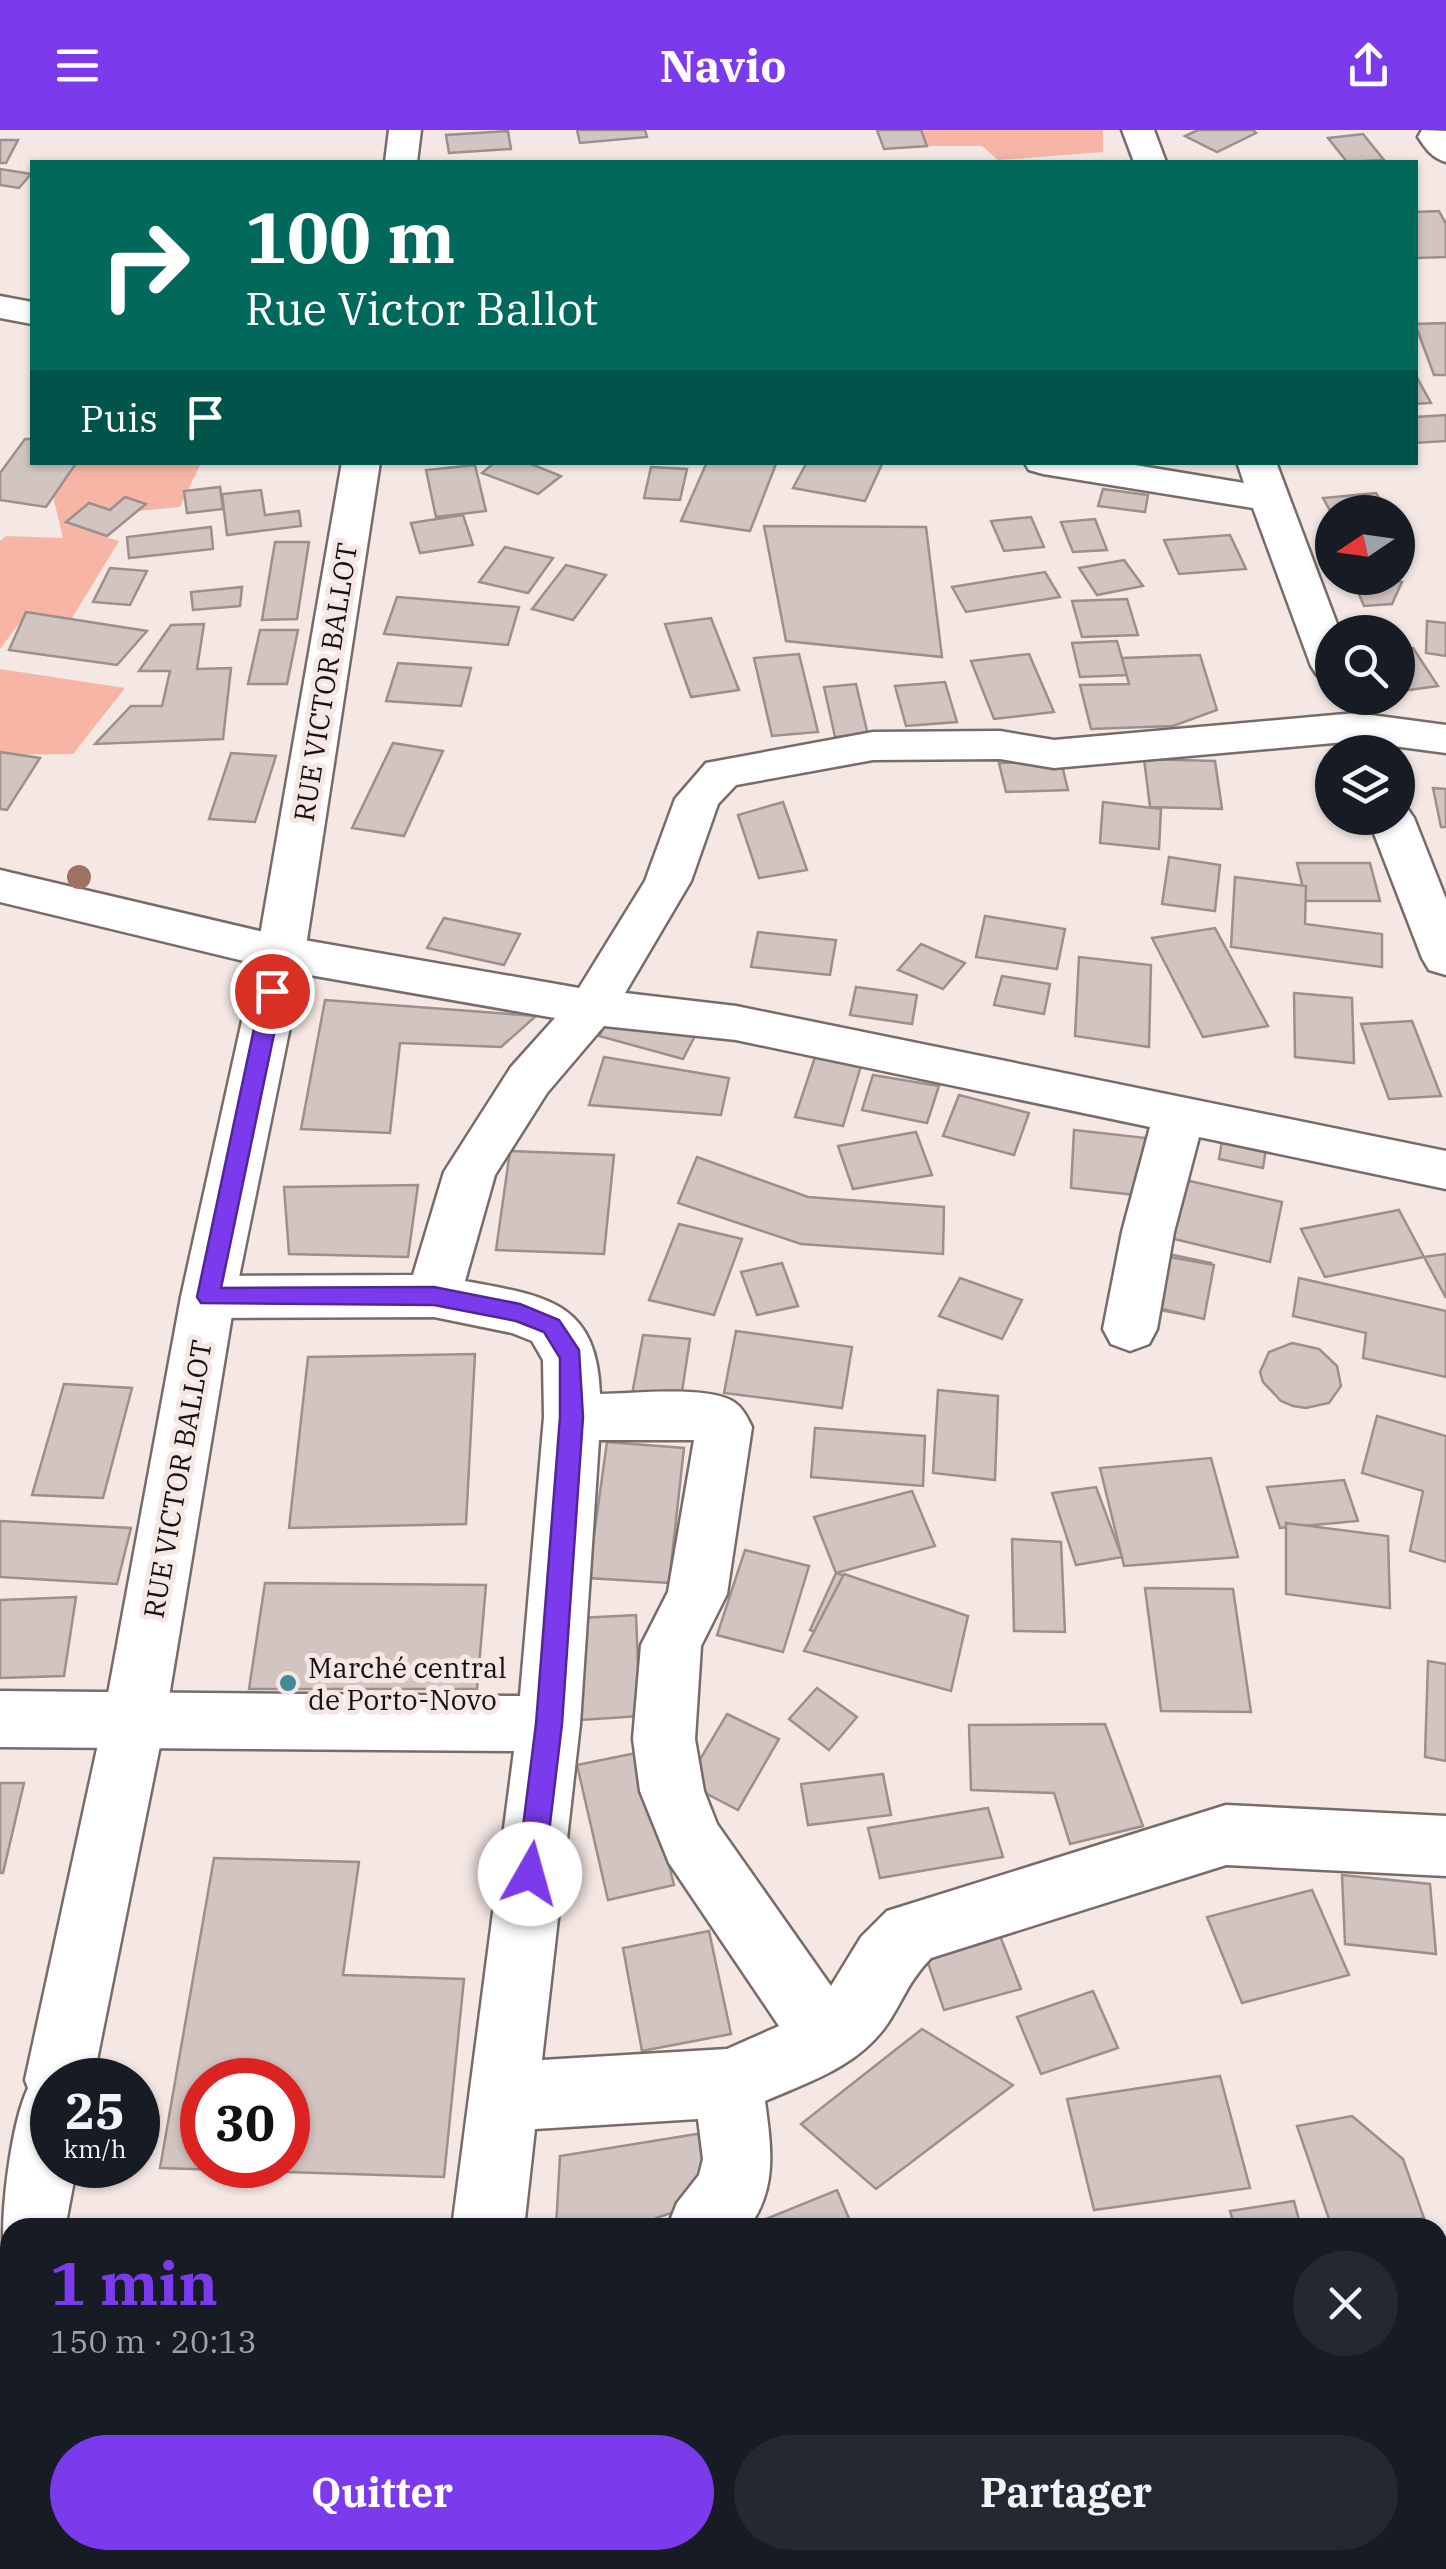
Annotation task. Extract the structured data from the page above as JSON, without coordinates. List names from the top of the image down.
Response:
{
  "streets": {
    "street": ["RUE VICTOR BALLOT"]
  },
  "places": ["Marché central de Porto-Novo"],
  "north": "left",
  "page": {
    "header": "Navio",
    "turn": ["100 m", "Rue Victor Ballot"],
    "then": "Puis",
    "speed": "25 km/h",
    "limit": "30",
    "heading": ["1 min", "150 m · 20:13"],
    "buttons": ["Quitter", "Partager"]
  }
}
